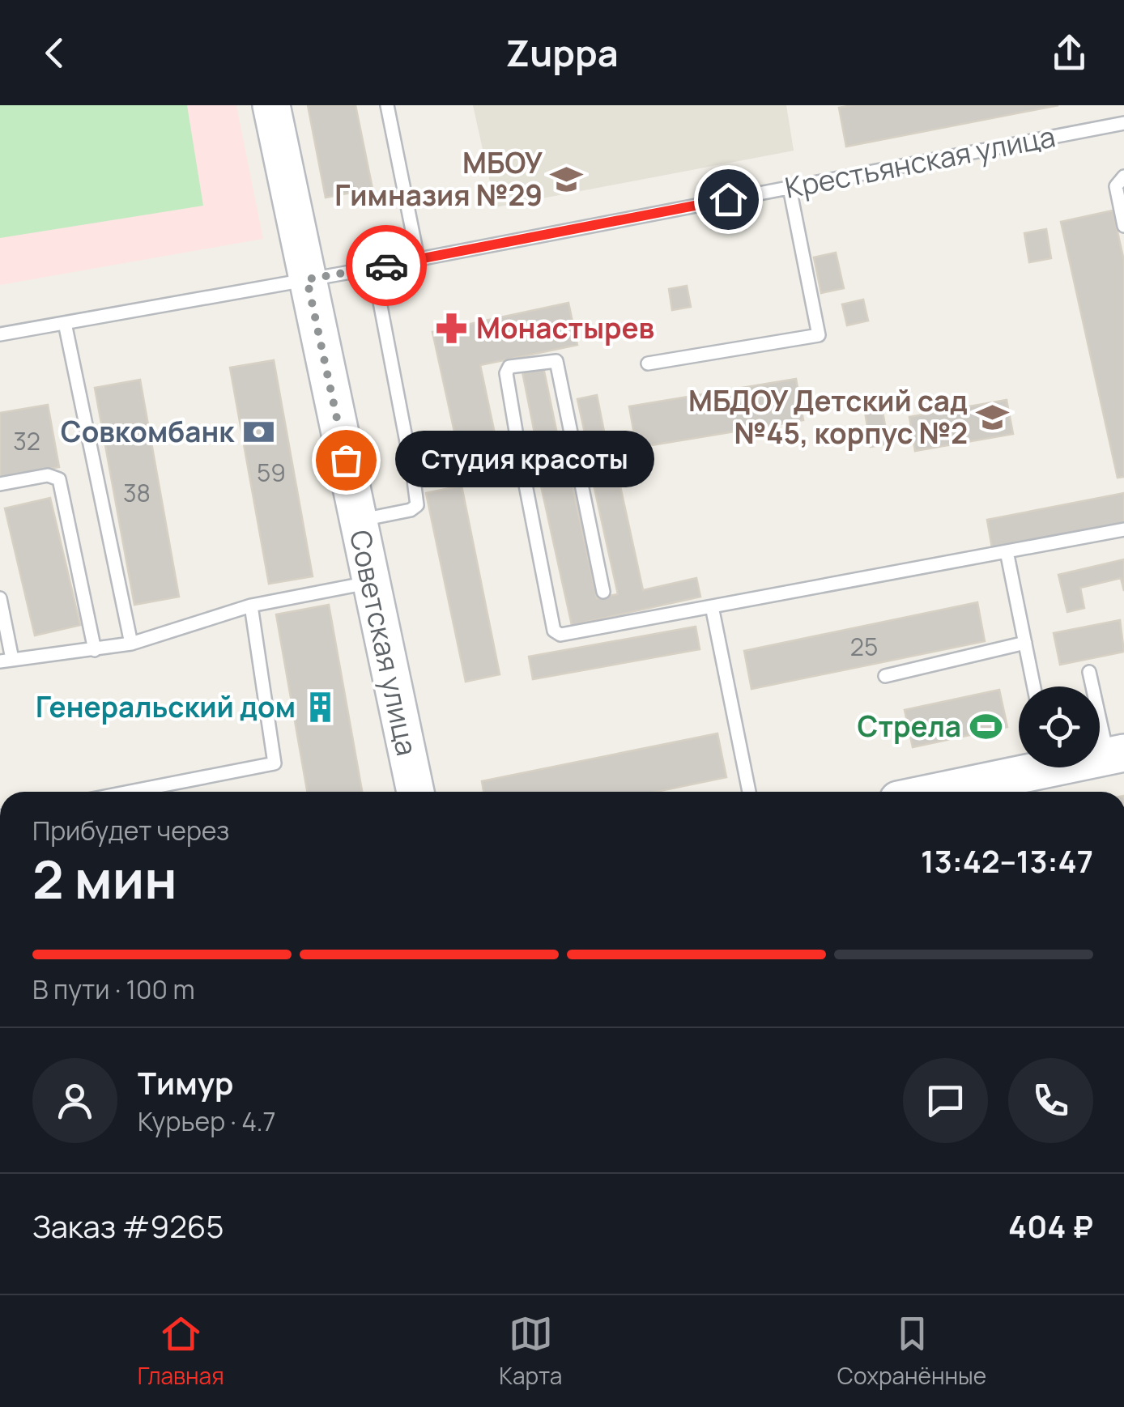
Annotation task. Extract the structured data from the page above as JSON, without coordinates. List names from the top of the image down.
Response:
{
  "streets": {
    "main road": ["Советская улица"],
    "lane": ["Крестьянская улица"]
  },
  "crossings": [
    ["Крестьянская улица", "Советская улица"]
  ],
  "places": {
    "school or university": ["МБОУ Гимназия №29", "МБДОУ Детский сад №45, корпус №2"],
    "pharmacy": ["Монастырев"],
    "bank": ["Совкомбанк"],
    "other": ["Студия красоты"],
    "building": ["Генеральский дом"],
    "sports": ["Стрела"]
  },
  "house_numbers": [
    "32",
    "59",
    "38",
    "25"
  ],
  "page": {
    "header": "Zuppa",
    "bubble": "Студия красоты",
    "heading": ["2 мин", "Прибудет через", "13:42–13:47"],
    "panel": [
      "Тимур",
      "Курьер · 4.7",
      "Заказ #9265",
      "404 ₽"
    ],
    "bar": "В пути · 100 m",
    "tabs": ["Главная", "Карта", "Сохранённые"]
  }
}
